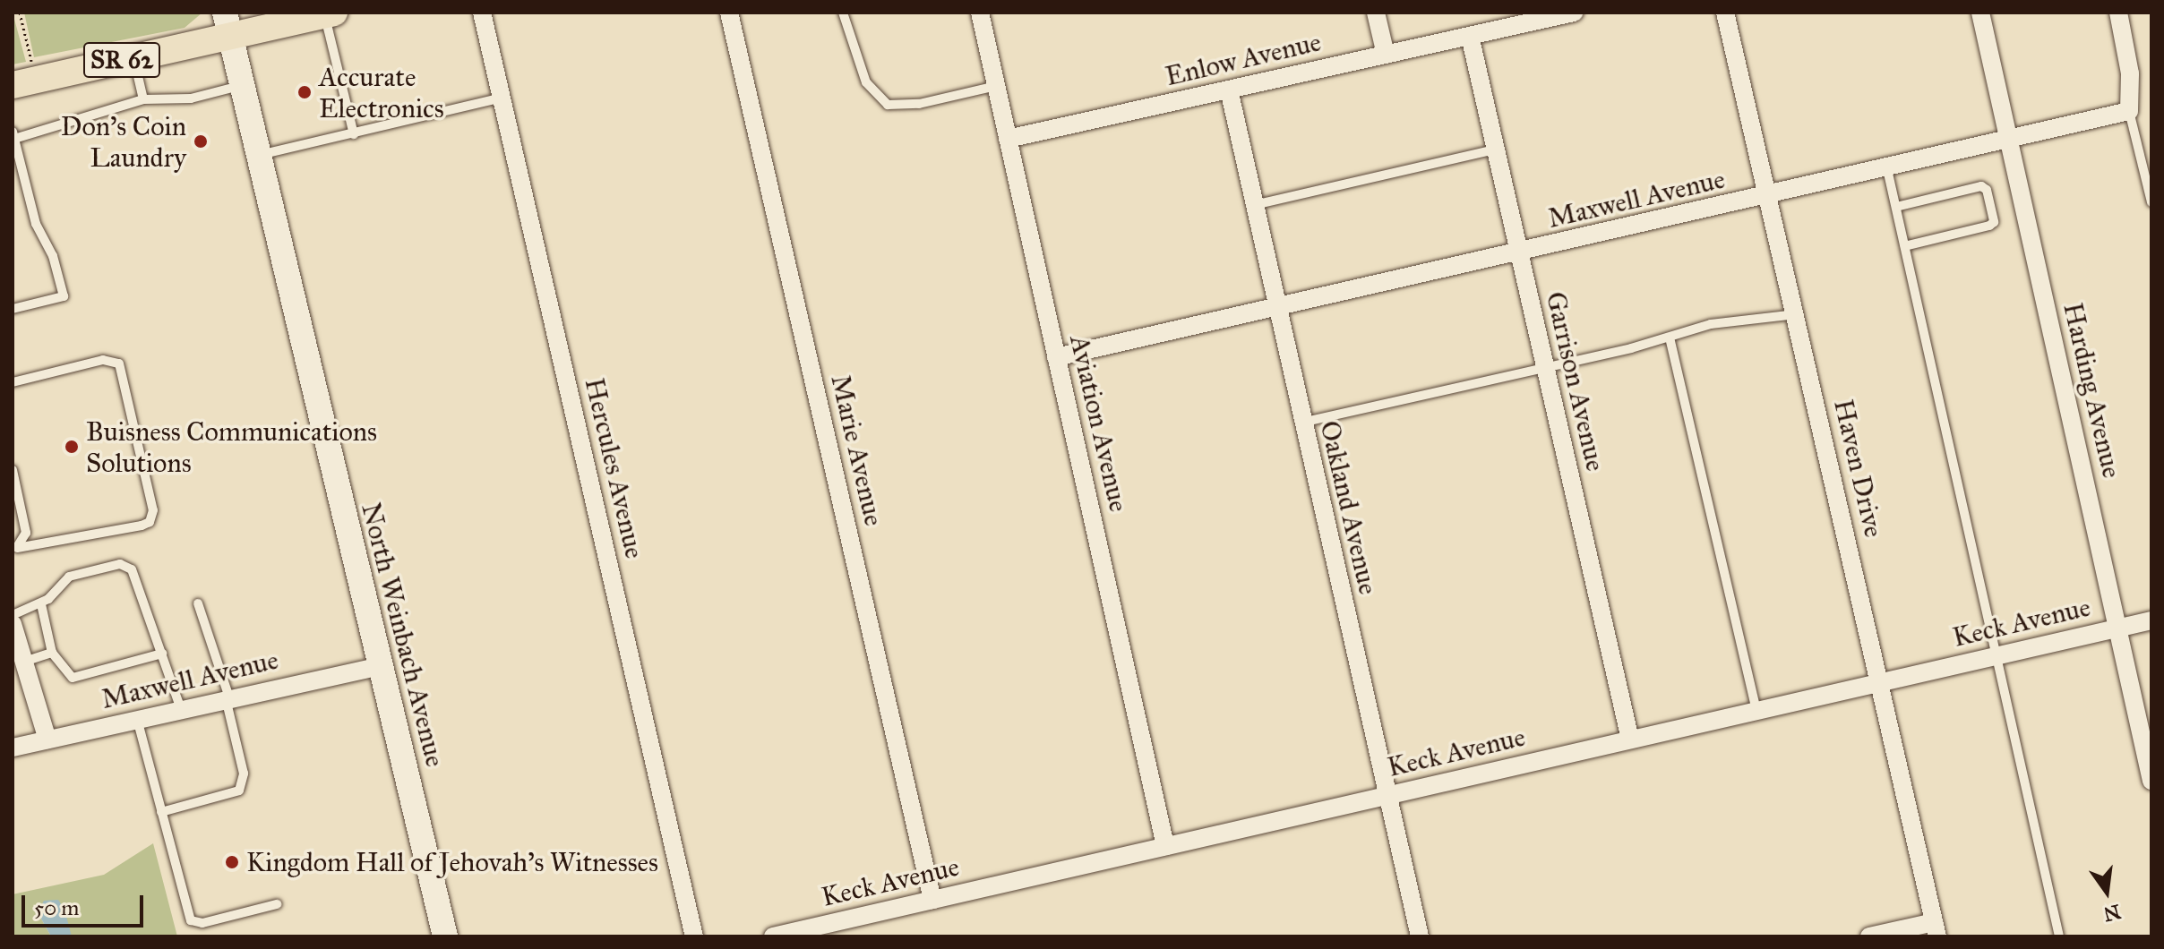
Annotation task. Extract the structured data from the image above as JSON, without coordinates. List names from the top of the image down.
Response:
{
  "streets": {
    "main road": ["SR 62", "North Weinbach Avenue"],
    "street": [
      "Enlow Avenue",
      "Maxwell Avenue",
      "Garrison Avenue",
      "Harding Avenue",
      "Aviation Avenue",
      "Marie Avenue",
      "Hercules Avenue",
      "Haven Drive",
      "Oakland Avenue",
      "Keck Avenue"
    ]
  },
  "crossings": [
    ["Enlow Avenue", "Garrison Avenue"],
    ["Enlow Avenue", "Aviation Avenue"],
    ["Enlow Avenue", "Oakland Avenue"],
    ["SR 62", "North Weinbach Avenue"],
    ["Maxwell Avenue", "Garrison Avenue"],
    ["Maxwell Avenue", "Harding Avenue"],
    ["Maxwell Avenue", "Aviation Avenue"],
    ["Maxwell Avenue", "Haven Drive"],
    ["Maxwell Avenue", "Oakland Avenue"],
    ["Maxwell Avenue", "North Weinbach Avenue"],
    ["Garrison Avenue", "Keck Avenue"],
    ["Harding Avenue", "Keck Avenue"],
    ["Aviation Avenue", "Keck Avenue"],
    ["Marie Avenue", "Keck Avenue"],
    ["Haven Drive", "Keck Avenue"],
    ["Oakland Avenue", "Keck Avenue"]
  ],
  "places": [
    "Accurate Electronics",
    "Don's Coin Laundry",
    "Buisness Communications Solutions",
    "Kingdom Hall of Jehovah's Witnesses"
  ],
  "scale_bar": "50 m",
  "north": "bottom"
}
